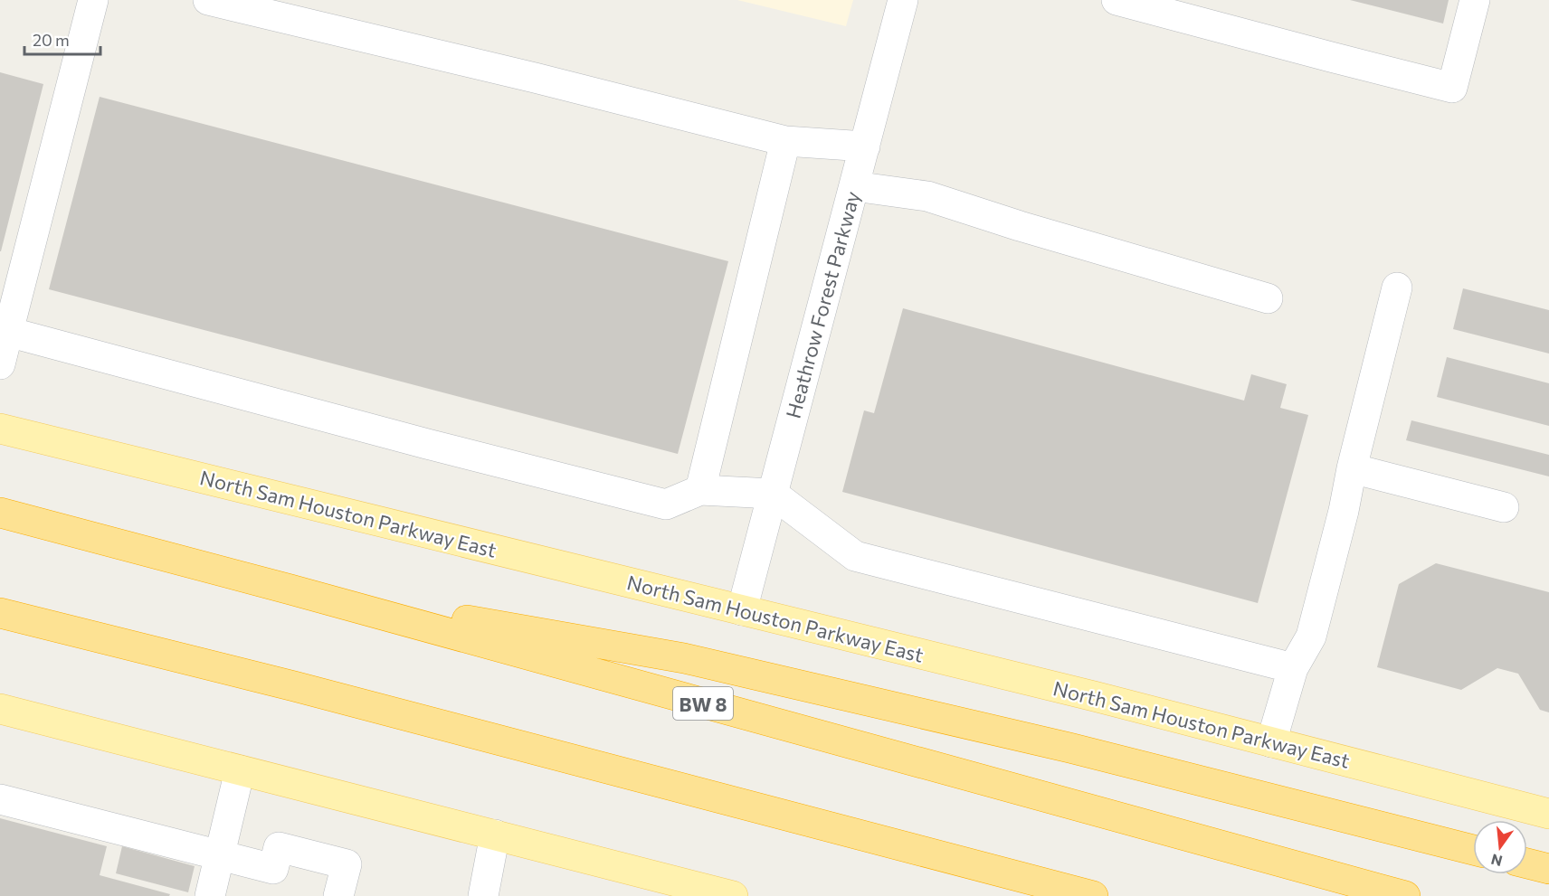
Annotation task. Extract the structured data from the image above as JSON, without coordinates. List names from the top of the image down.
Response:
{
  "streets": {
    "highway": ["BW 8"],
    "main road": ["North Sam Houston Parkway East"],
    "street": ["Heathrow Forest Parkway"]
  },
  "crossings": [
    ["Heathrow Forest Parkway", "North Sam Houston Parkway East"]
  ],
  "scale_bar": "20 m",
  "north": "bottom"
}
